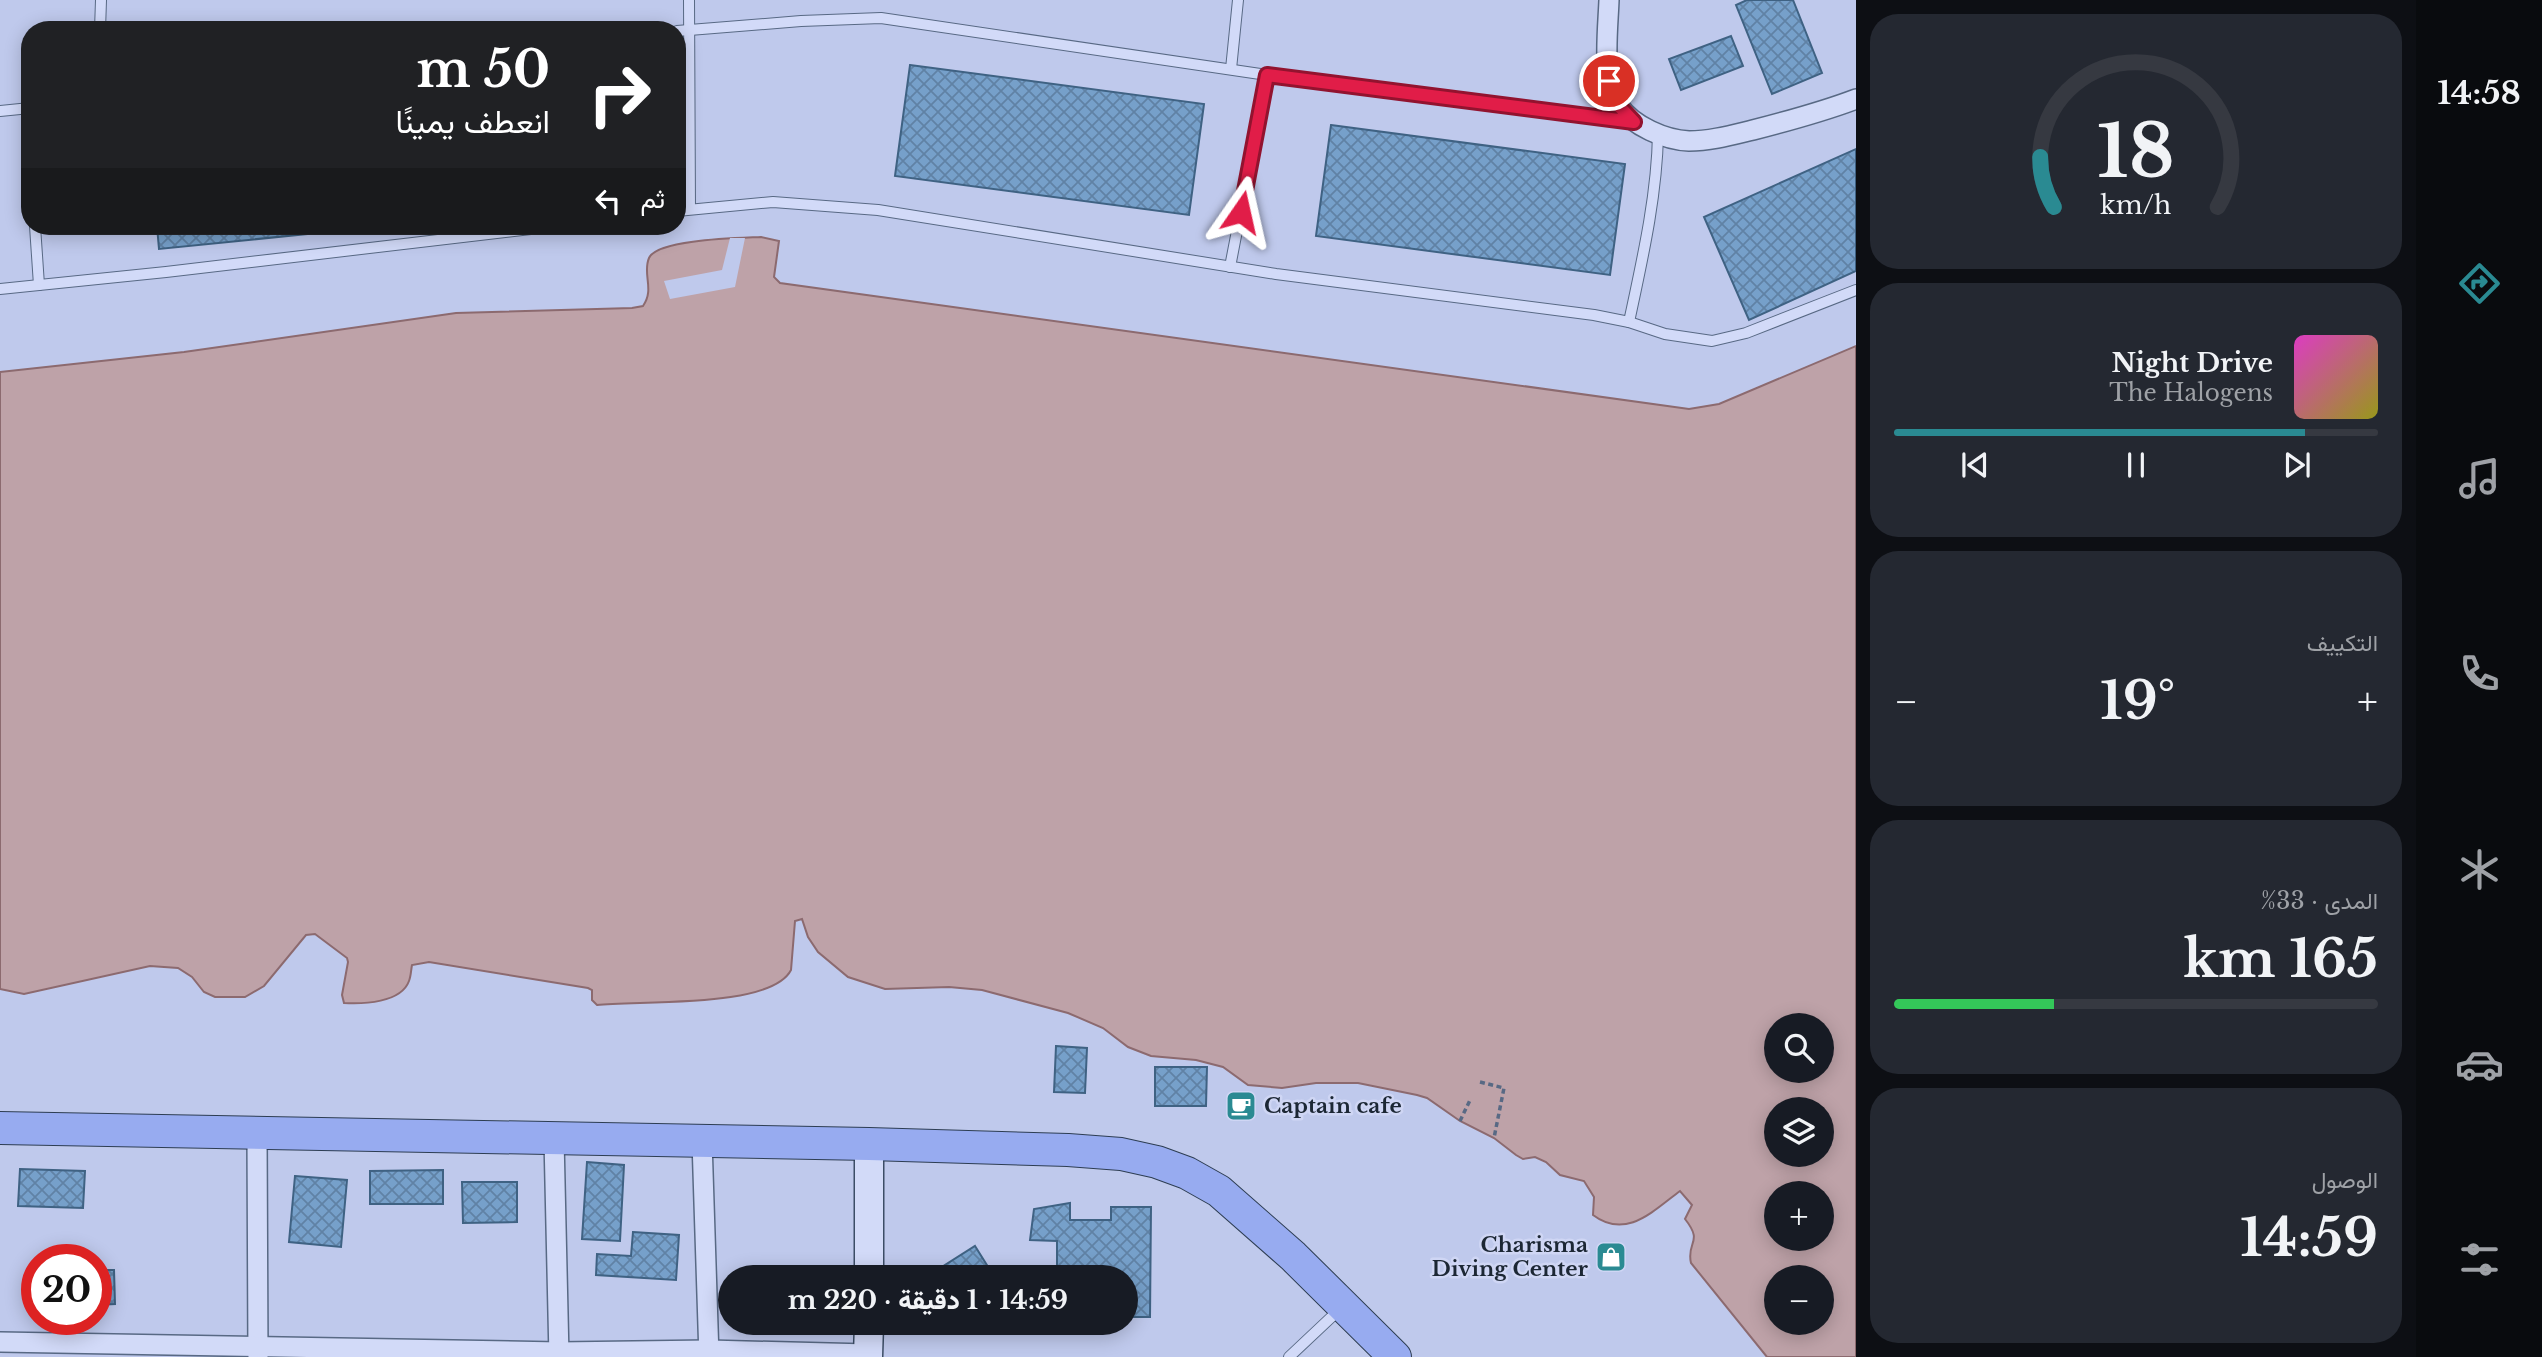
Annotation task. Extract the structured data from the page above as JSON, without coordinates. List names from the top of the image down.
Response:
{
  "places": {
    "cafe": ["Captain cafe"],
    "shop": ["Charisma Diving Center"]
  },
  "page": {
    "tabs": "14:58",
    "turn": ["50 m", "انعطف يمينًا"],
    "then": "ثم",
    "song": ["Night Drive", "The Halogens"],
    "tile": [
      "التكييف",
      ["المدى · 33%", "165 km"],
      ["الوصول", "14:59"]
    ],
    "heat": ["−", "19°", "+"],
    "map_buttons": ["+", "−"],
    "limit": "20",
    "trip": "14:59 · 1 دقيقة · 220 m",
    "gauge": ["18", "km/h"]
  }
}
